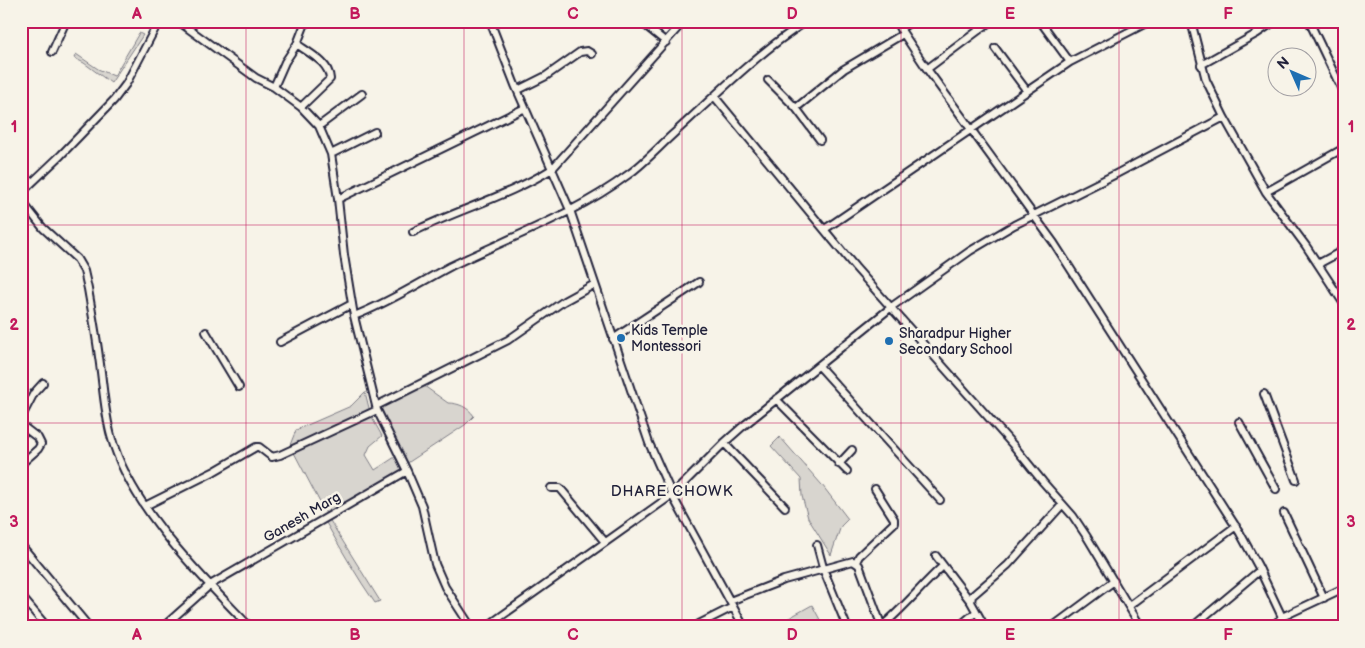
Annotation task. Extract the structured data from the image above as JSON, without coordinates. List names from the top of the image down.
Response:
{
  "streets": {
    "street": ["Ganesh Marg"]
  },
  "districts": ["DHARE CHOWK"],
  "places": ["Kids Temple Montessori", "Sharadpur Higher Secondary School"],
  "north": "top left",
  "grid": {
    "columns": [
      "A",
      "B",
      "C",
      "D",
      "E",
      "F"
    ],
    "rows": ["1", "2", "3"]
  }
}
